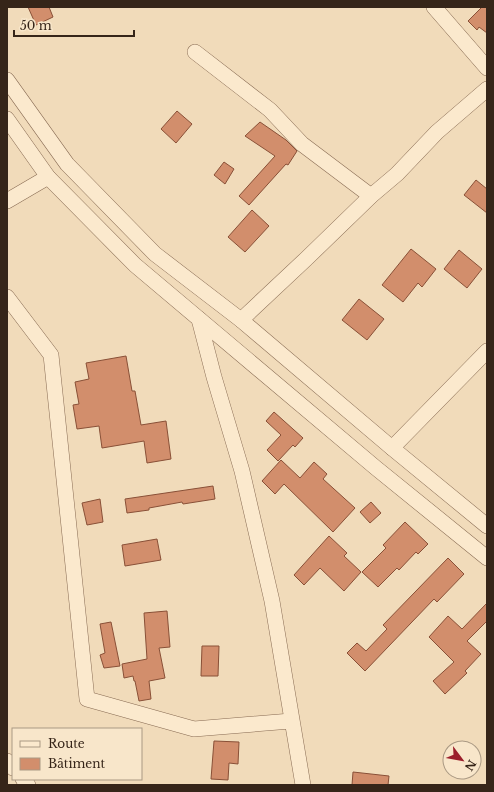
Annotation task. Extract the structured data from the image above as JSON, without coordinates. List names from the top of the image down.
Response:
{
  "legend": ["Route", "Bâtiment"],
  "scale_bar": "50 m",
  "north": "bottom right"
}
